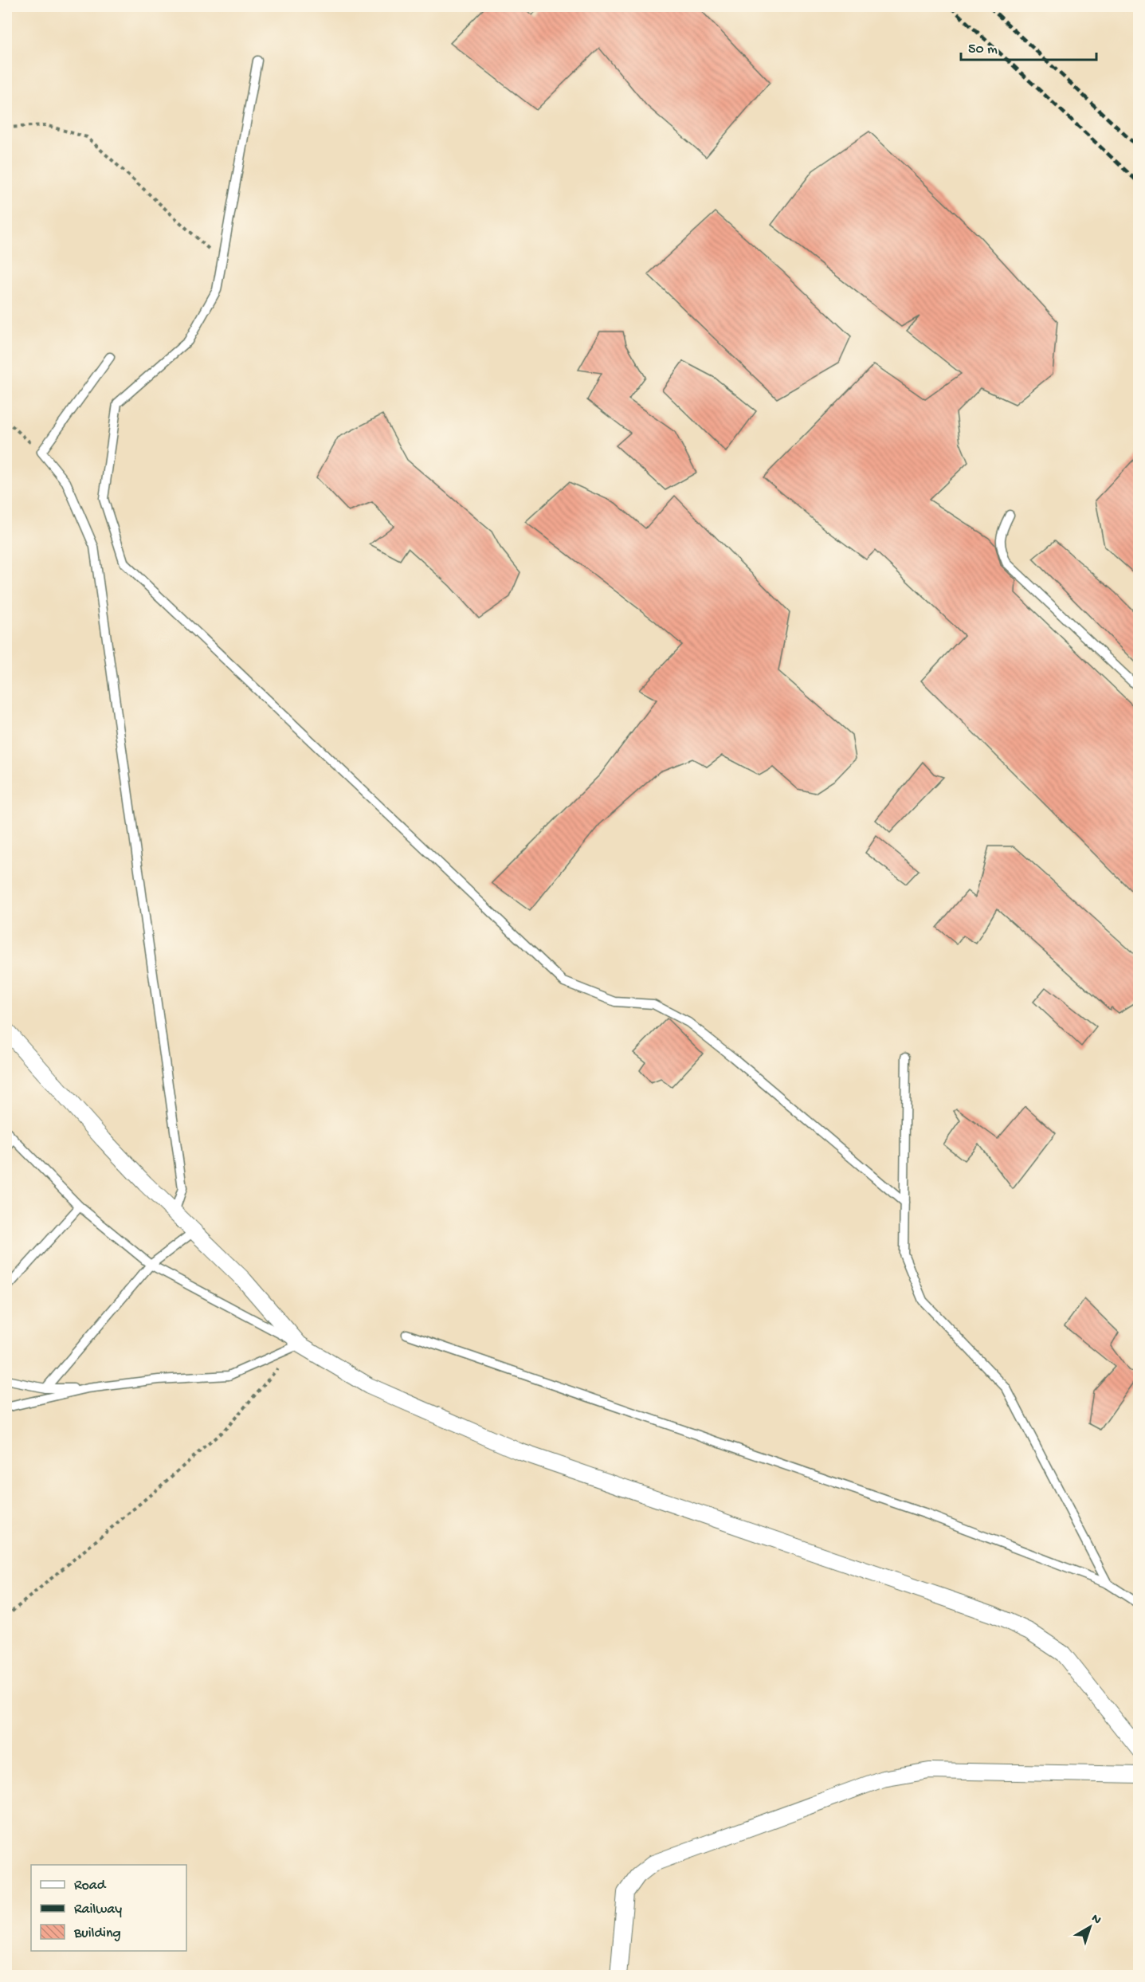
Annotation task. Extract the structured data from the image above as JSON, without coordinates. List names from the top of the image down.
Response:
{
  "legend": ["Road", "Railway", "Building"],
  "scale_bar": "50 m",
  "north": "top right"
}
